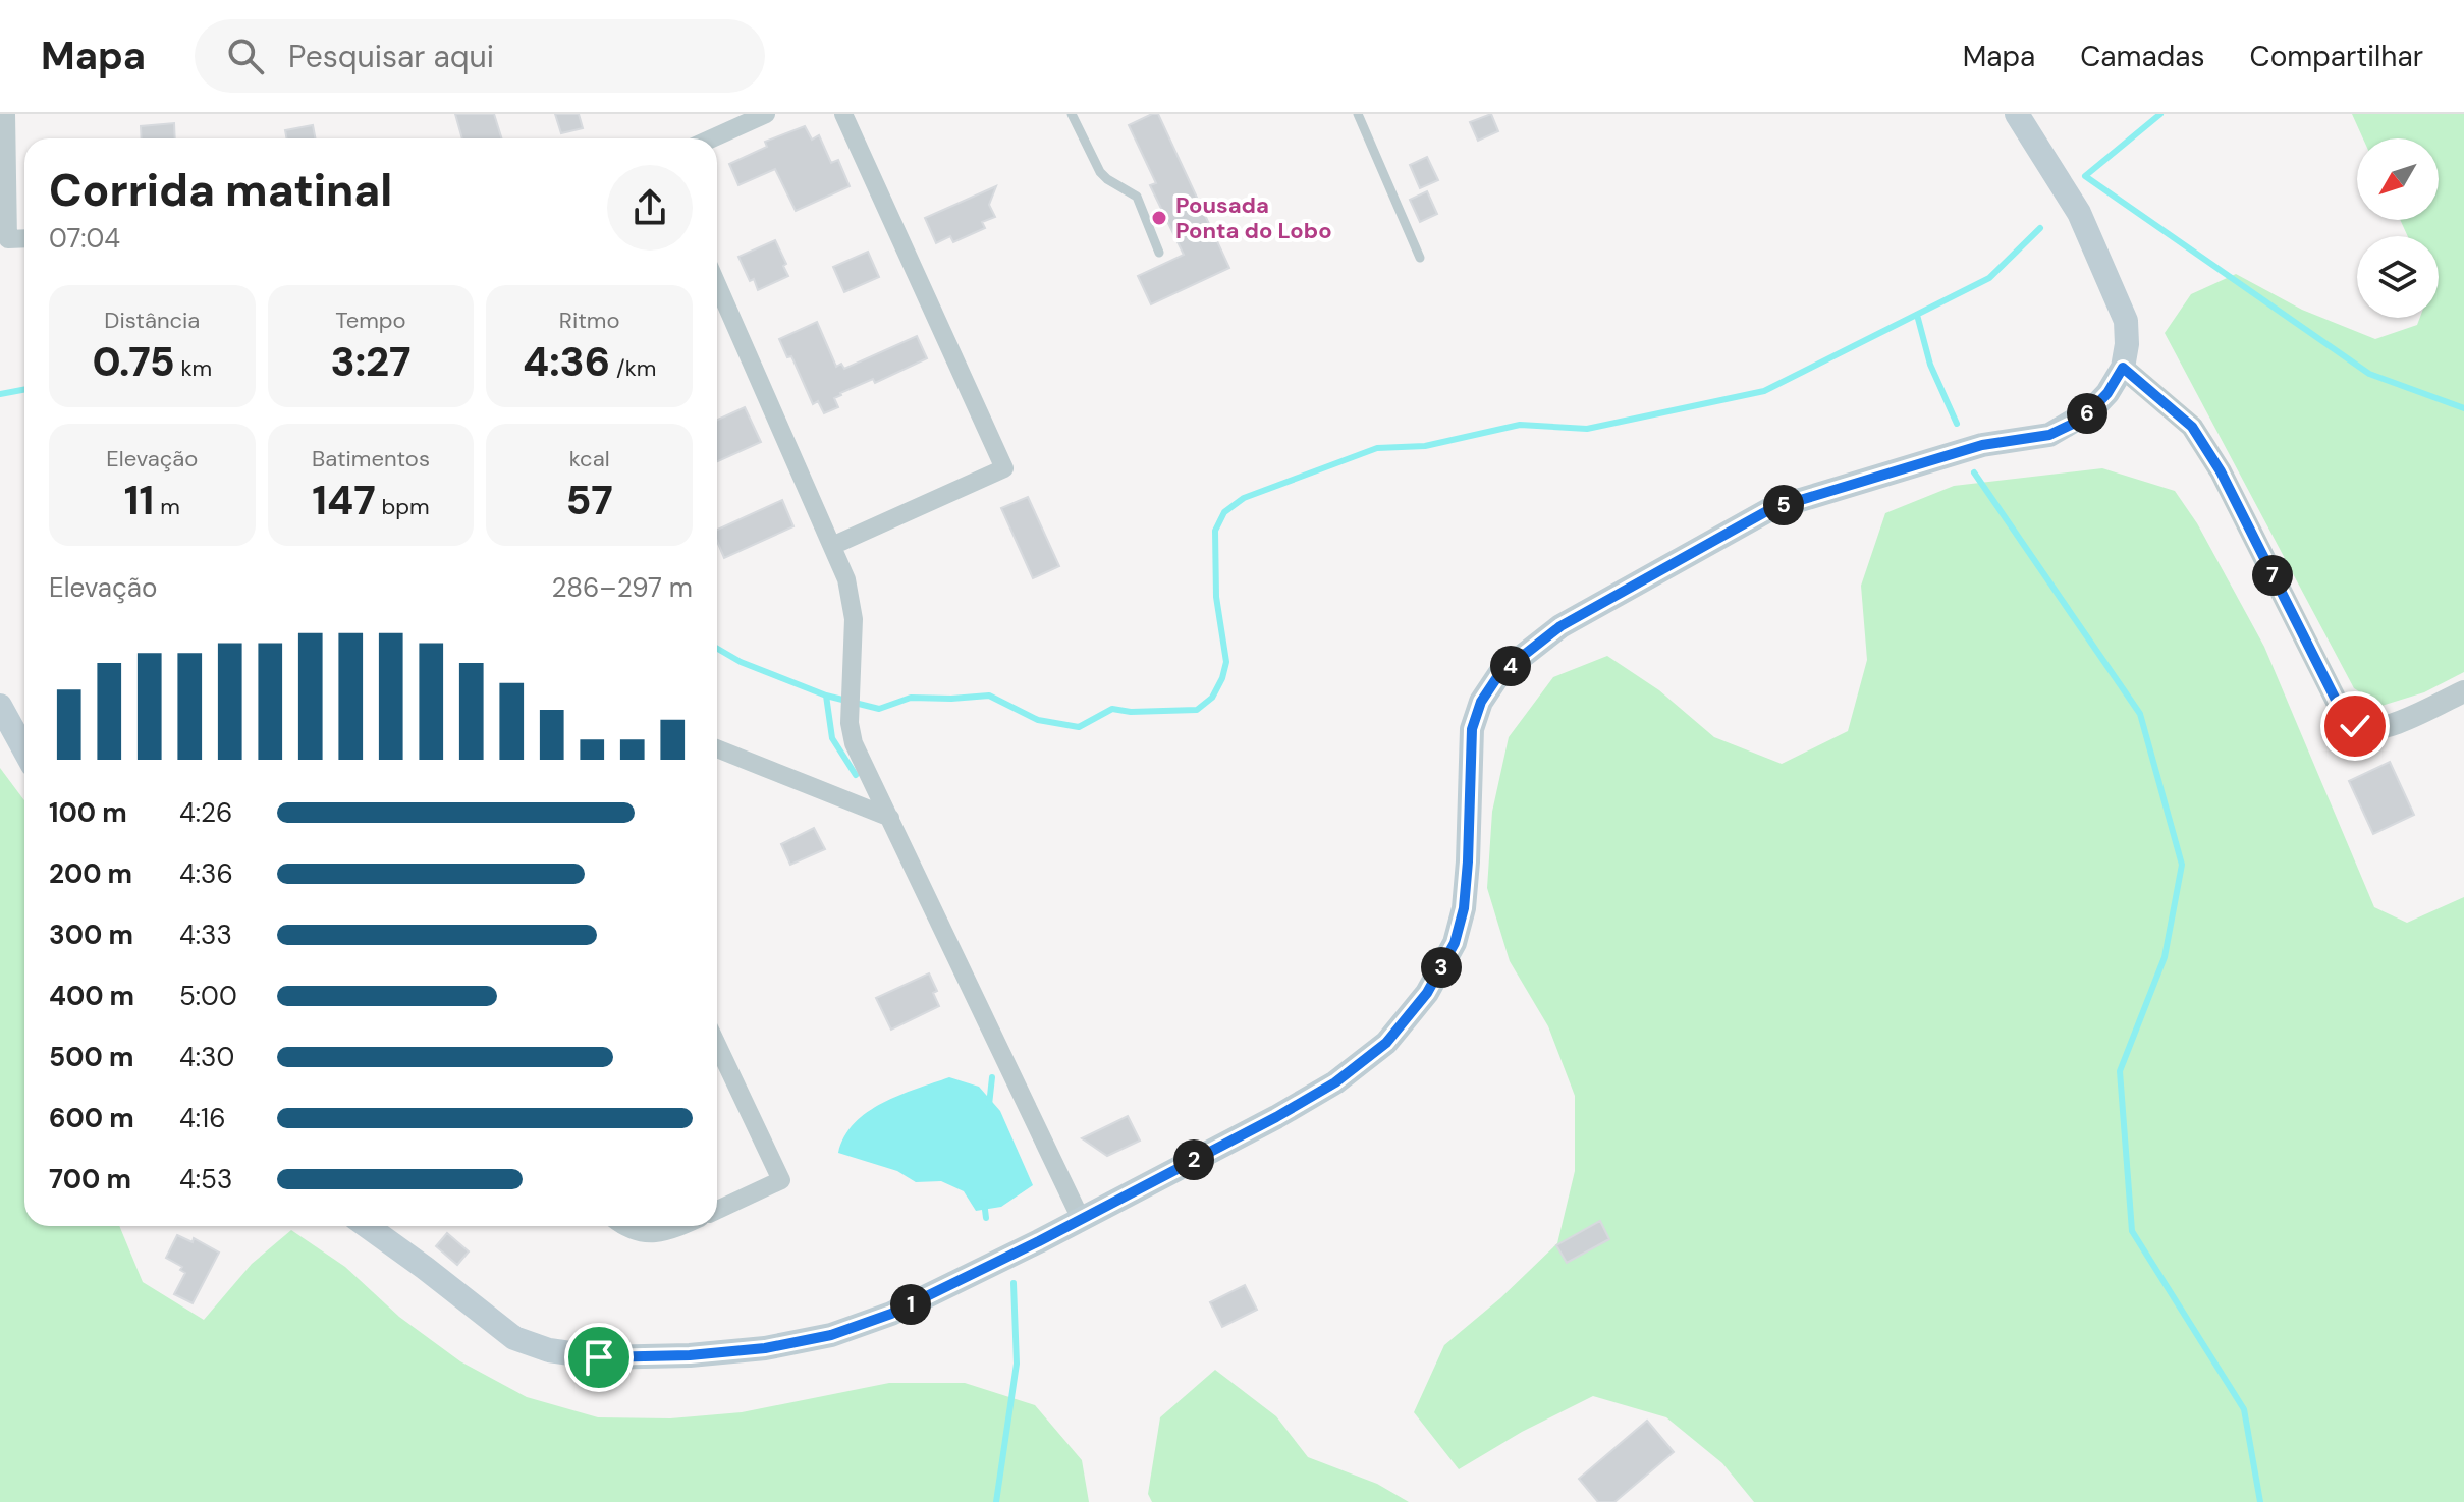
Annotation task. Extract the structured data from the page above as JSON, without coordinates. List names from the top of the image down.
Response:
{
  "places": ["Pousada Ponta do Lobo"],
  "north": "bottom left",
  "page": {
    "header": "Mapa",
    "search": "Pesquisar aqui",
    "nav": ["Mapa", "Camadas", "Compartilhar"],
    "heading": ["Corrida matinal", "07:04"],
    "stats": [
      ["Distância", "0.75 km"],
      ["Tempo", "3:27"],
      ["Ritmo", "4:36 /km"],
      ["Elevação", "11 m"],
      ["Batimentos", "147 bpm"],
      ["kcal", "57"]
    ],
    "pins": [
      "6",
      "5",
      "7",
      "4",
      "3",
      "2",
      "1"
    ],
    "chart": ["Elevação", "286–297 m"],
    "list": [
      {
        "name": "100 m",
        "note": "4:26"
      },
      {
        "name": "200 m",
        "note": "4:36"
      },
      {
        "name": "300 m",
        "note": "4:33"
      },
      {
        "name": "400 m",
        "note": "5:00"
      },
      {
        "name": "500 m",
        "note": "4:30"
      },
      {
        "name": "600 m",
        "note": "4:16"
      },
      {
        "name": "700 m",
        "note": "4:53"
      }
    ]
  }
}
